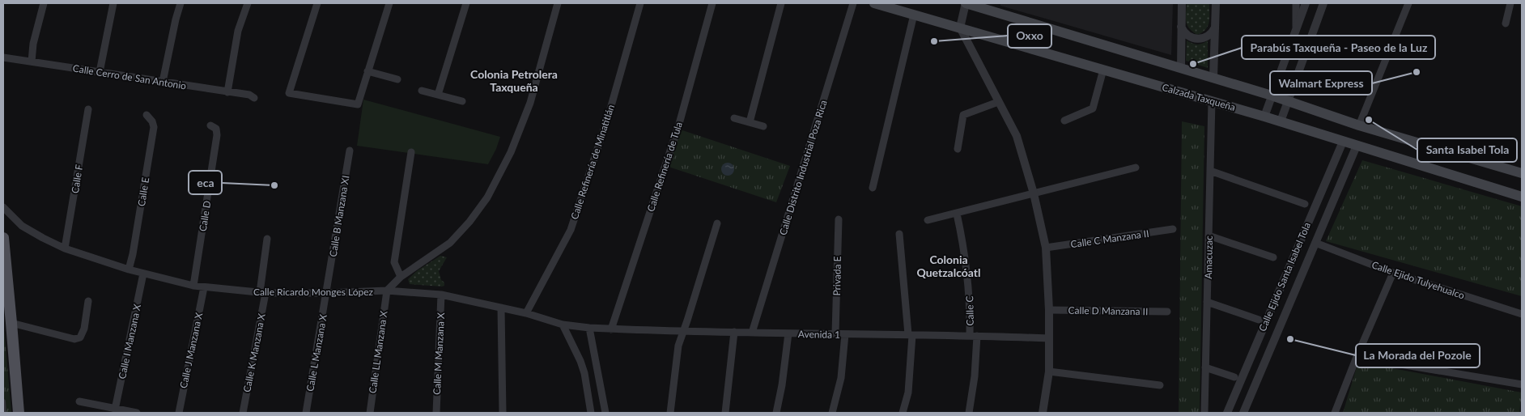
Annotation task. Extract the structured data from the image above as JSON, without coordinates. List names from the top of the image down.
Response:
{
  "streets": {
    "main road": ["Calzada Taxqueña"],
    "street": [
      "Calle Cerro de San Antonio",
      "Calle Refinería de Minatitlán",
      "Calle Refinería de Tula",
      "Calle Distrito Industrial Poza Rica",
      "Calle F",
      "Calle E",
      "Calle D",
      "Calle B Manzana XI",
      "Calle C Manzana II",
      "Amacuzac",
      "Privada E",
      "Calle Ejido Santa Isabel Tola",
      "Calle Ejido Tulyehualco",
      "Calle Ricardo Monges López",
      "Calle C",
      "Calle D Manzana II",
      "Avenida 1",
      "Calle I Manzana X",
      "Calle J Manzana X",
      "Calle LL Manzana X",
      "Calle K Manzana X",
      "Calle L Manzana X",
      "Calle M Manzana X"
    ]
  },
  "crossings": [
    ["Calzada Taxqueña", "Amacuzac"],
    ["Calzada Taxqueña", "Calle Ejido Santa Isabel Tola"],
    ["Calle Refinería de Minatitlán", "Calle Ricardo Monges López"],
    ["Calle Refinería de Tula", "Avenida 1"],
    ["Calle Distrito Industrial Poza Rica", "Avenida 1"],
    ["Calle F", "Calle Ricardo Monges López"],
    ["Calle E", "Calle Ricardo Monges López"],
    ["Calle D", "Calle Ricardo Monges López"],
    ["Calle B Manzana XI", "Calle Ricardo Monges López"],
    ["Calle B Manzana XI", "Calle L Manzana X"],
    ["Privada E", "Avenida 1"],
    ["Calle Ejido Santa Isabel Tola", "Calle Ejido Tulyehualco"],
    ["Calle Ricardo Monges López", "Avenida 1"],
    ["Calle Ricardo Monges López", "Calle I Manzana X"],
    ["Calle Ricardo Monges López", "Calle J Manzana X"],
    ["Calle Ricardo Monges López", "Calle LL Manzana X"],
    ["Calle Ricardo Monges López", "Calle K Manzana X"],
    ["Calle Ricardo Monges López", "Calle L Manzana X"],
    ["Calle Ricardo Monges López", "Calle M Manzana X"],
    ["Calle C", "Avenida 1"]
  ],
  "districts": ["Colonia Petrolera Taxqueña", "Colonia Quetzalcóatl"],
  "places": [
    "Oxxo",
    "Parabús Taxqueña - Paseo de la Luz",
    "Walmart Express",
    "Santa Isabel Tola",
    "eca",
    "La Morada del Pozole"
  ]
}
